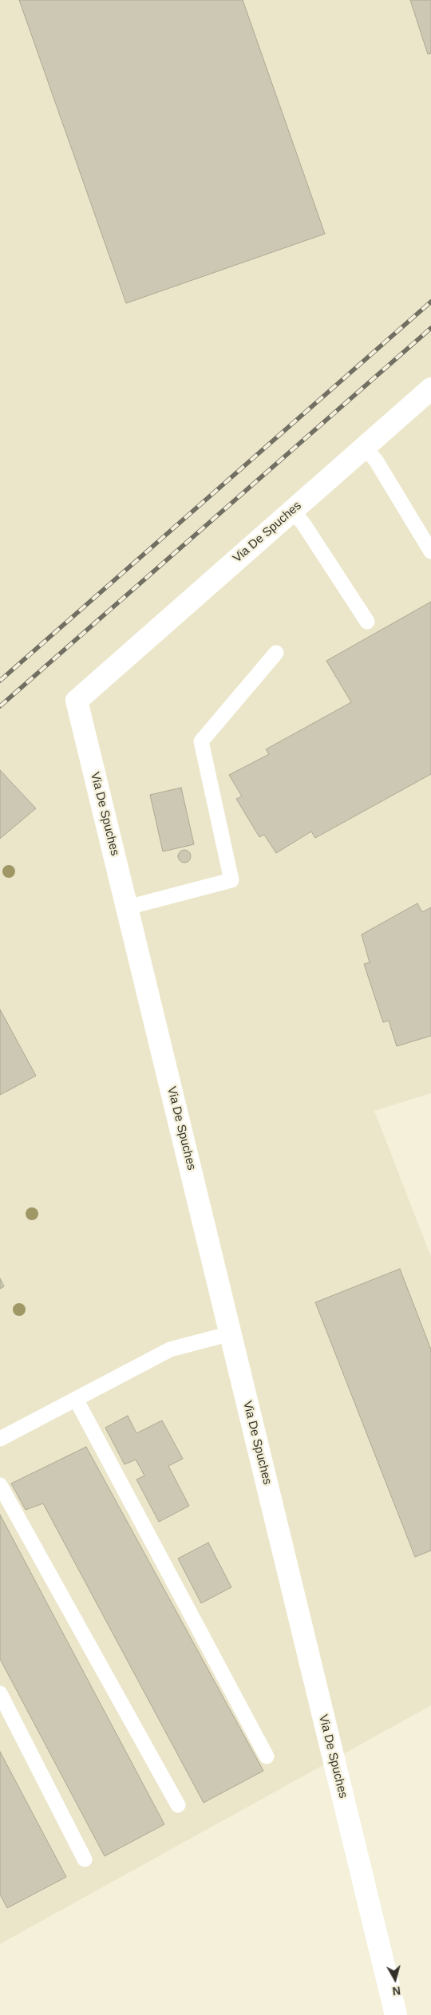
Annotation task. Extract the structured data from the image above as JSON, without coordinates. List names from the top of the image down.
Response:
{
  "streets": {
    "street": ["Via De Spuches"]
  },
  "north": "bottom"
}
